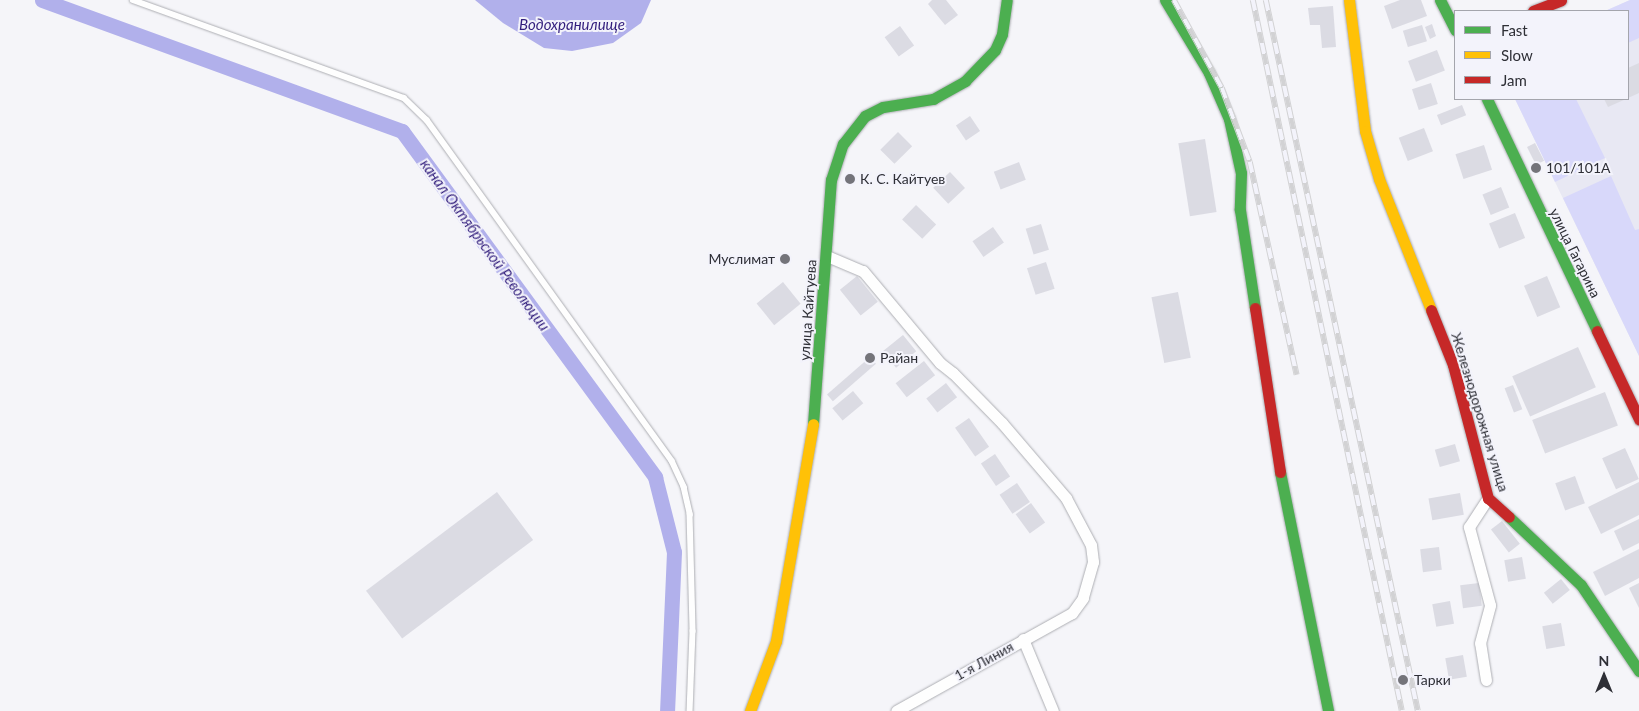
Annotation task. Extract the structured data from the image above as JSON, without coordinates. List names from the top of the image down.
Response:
{
  "streets": {
    "street": [
      "улица Гагарина",
      "улица Кайтуева",
      "Железнодорожная улица",
      "1-я Линия"
    ]
  },
  "crossings": [
    ["улица Кайтуева", "1-я Линия"]
  ],
  "water": ["Водохранилище", "канал Октябрьской Революции"],
  "places": [
    "101/101А",
    "К. С. Кайтуев",
    "Муслимат",
    "Райан",
    "Тарки"
  ],
  "legend": ["Fast", "Slow", "Jam"],
  "north": "top"
}
